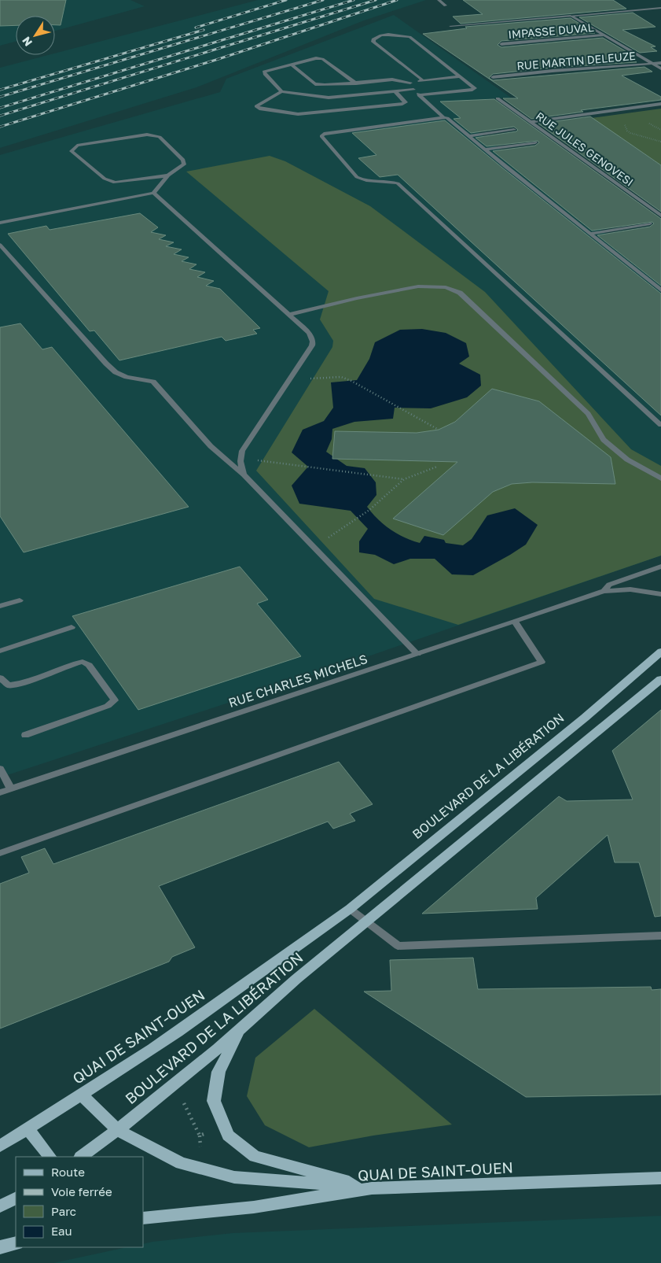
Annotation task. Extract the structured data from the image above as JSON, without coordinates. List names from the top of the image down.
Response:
{
  "streets": {
    "main road": ["BOULEVARD DE LA LIBÉRATION", "QUAI DE SAINT-OUEN"],
    "street": [
      "IMPASSE DUVAL",
      "RUE MARTIN DELEUZE",
      "RUE JULES GENOVESI",
      "RUE CHARLES MICHELS"
    ]
  },
  "crossings": [
    ["BOULEVARD DE LA LIBÉRATION", "QUAI DE SAINT-OUEN"]
  ],
  "legend": [
    "Route",
    "Voie ferrée",
    "Parc",
    "Eau"
  ],
  "north": "bottom left"
}
